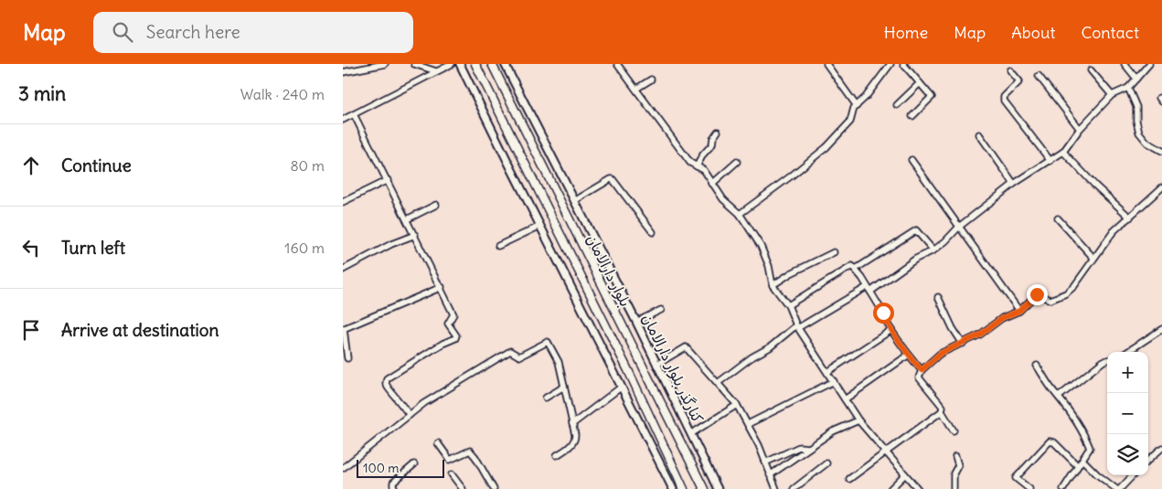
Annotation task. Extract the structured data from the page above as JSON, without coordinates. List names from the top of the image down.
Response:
{
  "streets": {
    "main road": ["بلوار دارالامان"],
    "street": ["کنارگذر بلوار دارالامان"]
  },
  "scale_bar": "100 m",
  "page": {
    "header": "Map",
    "search": "Search here",
    "nav": [
      "Home",
      "Map",
      "About",
      "Contact"
    ],
    "heading": ["3 min", "Walk · 240 m"],
    "list": [
      ["Continue", "80 m"],
      ["Turn left", "160 m"],
      "Arrive at destination"
    ],
    "map_buttons": ["+", "−"],
    "scale": "100 m"
  }
}
